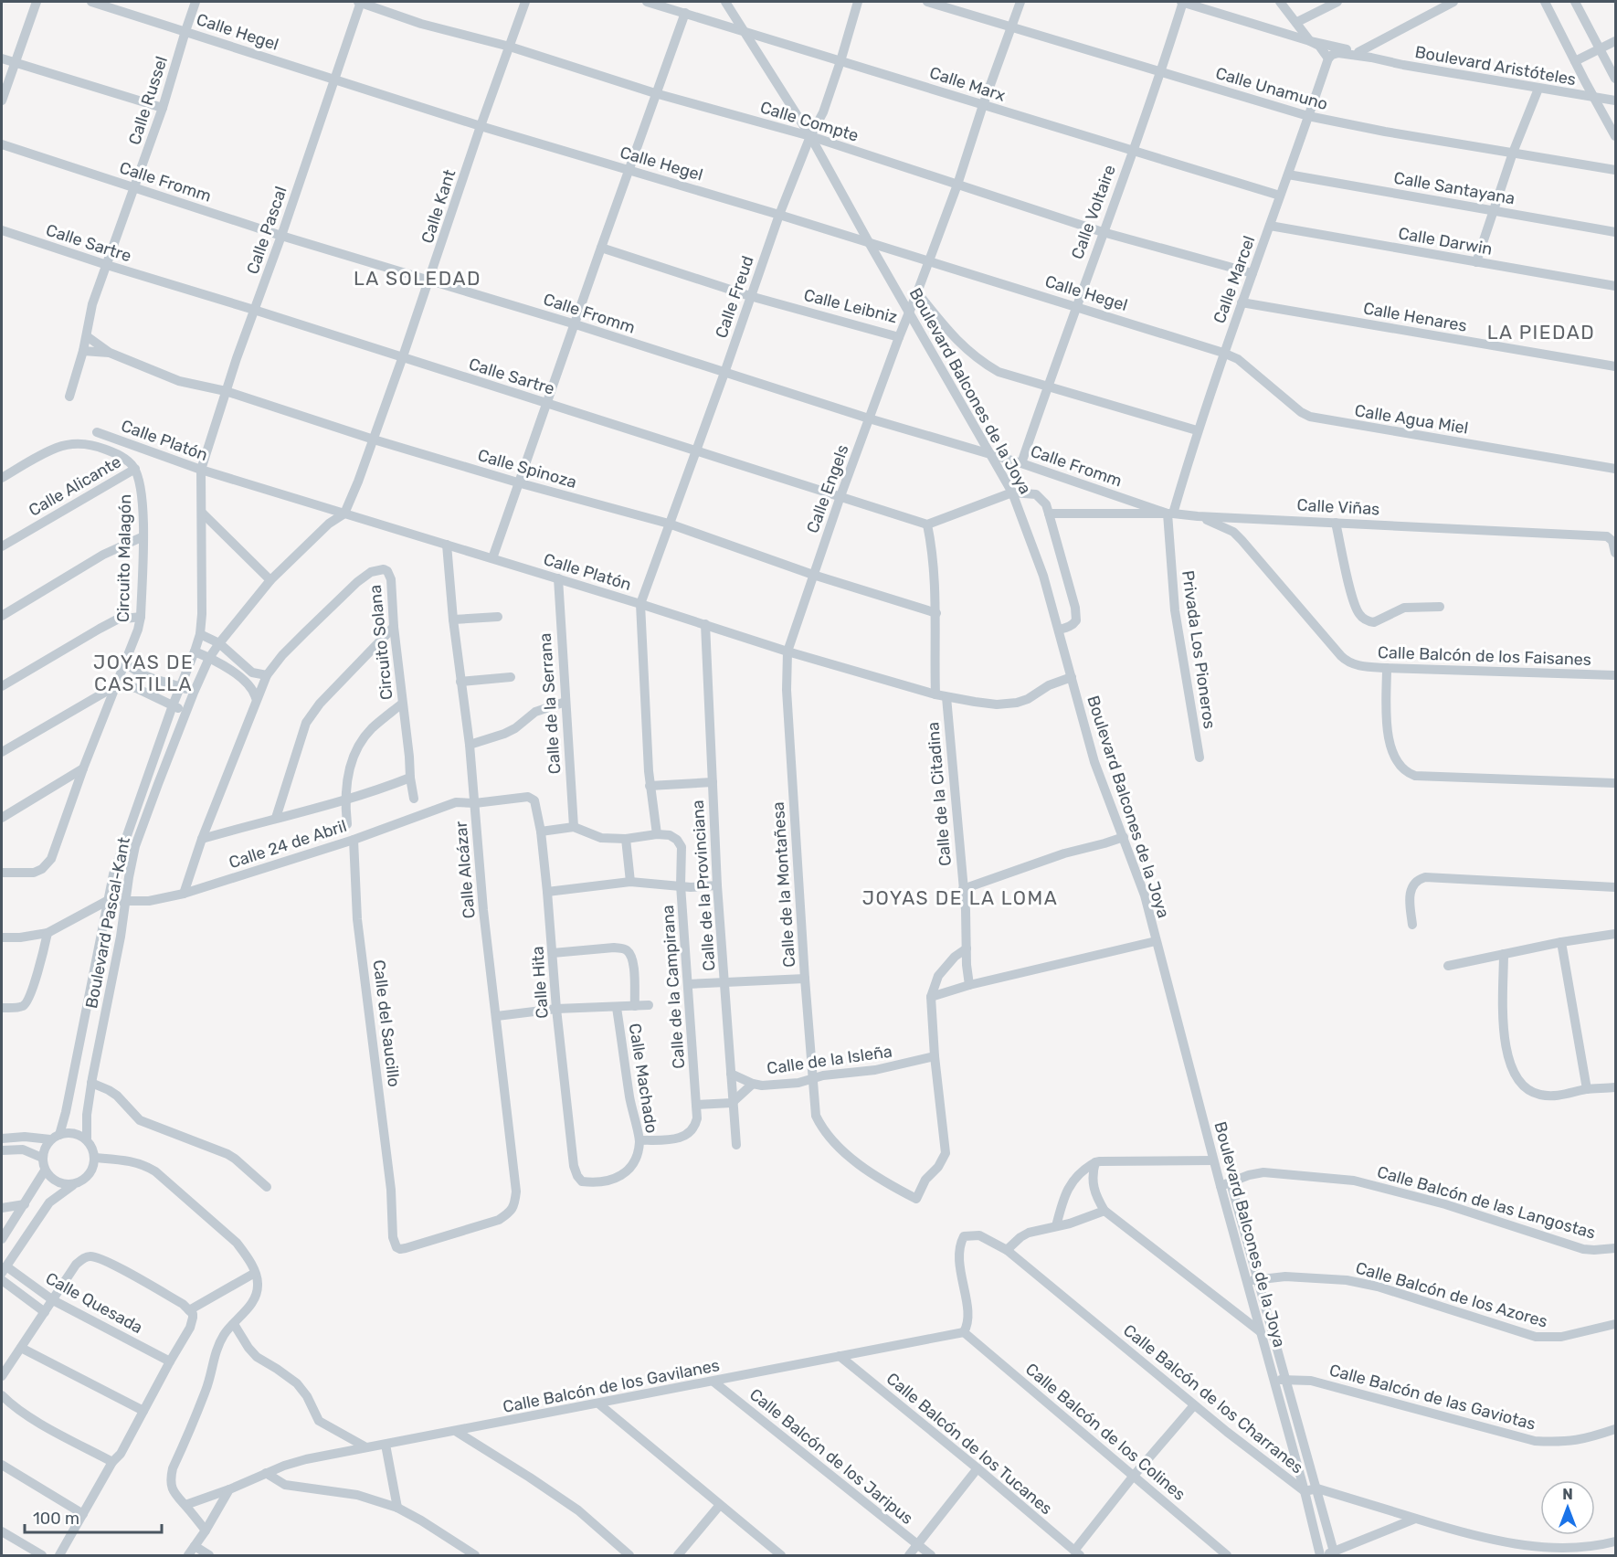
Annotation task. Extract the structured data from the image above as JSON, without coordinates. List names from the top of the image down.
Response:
{
  "streets": {
    "street": [
      "Calle Hegel",
      "Boulevard Aristóteles",
      "Calle Marx",
      "Calle Unamuno",
      "Calle Russel",
      "Calle Compte",
      "Calle Fromm",
      "Calle Santayana",
      "Calle Kant",
      "Calle Voltaire",
      "Calle Pascal",
      "Calle Darwin",
      "Calle Sartre",
      "Calle Marcel",
      "Calle Freud",
      "Calle Leibniz",
      "Calle Henares",
      "Boulevard Balcones de la Joya",
      "Calle Agua Miel",
      "Calle Platón",
      "Calle Spinoza",
      "Calle Alicante",
      "Calle Engels",
      "Calle Viñas",
      "Circuito Malagón",
      "Circuito Solana",
      "Privada Los Pioneros",
      "Calle Balcón de los Faisanes",
      "Calle de la Serrana",
      "Calle de la Citadina",
      "Calle 24 de Abril",
      "Calle Alcázar",
      "Calle de la Montañesa",
      "Calle de la Provinciana",
      "Boulevard Pascal-Kant",
      "Calle Hita",
      "Calle de la Campirana",
      "Calle del Saucillo",
      "Calle de la Isleña",
      "Calle Machado",
      "Calle Balcón de las Langostas",
      "Calle Balcón de los Azores",
      "Calle Quesada",
      "Calle Balcón de los Gavilanes",
      "Calle Balcón de las Gaviotas",
      "Calle Balcón de los Charranes",
      "Calle Balcón de los Colines",
      "Calle Balcón de los Tucanes",
      "Calle Balcón de los Jaripus"
    ]
  },
  "crossings": [
    ["Calle Hegel", "Calle Russel"],
    ["Calle Hegel", "Calle Kant"],
    ["Calle Hegel", "Calle Voltaire"],
    ["Calle Hegel", "Calle Pascal"],
    ["Calle Hegel", "Calle Marcel"],
    ["Calle Hegel", "Calle Freud"],
    ["Calle Hegel", "Boulevard Balcones de la Joya"],
    ["Calle Hegel", "Calle Agua Miel"],
    ["Boulevard Aristóteles", "Calle Voltaire"],
    ["Boulevard Aristóteles", "Calle Marcel"],
    ["Calle Marx", "Calle Voltaire"],
    ["Calle Marx", "Calle Marcel"],
    ["Calle Marx", "Calle Freud"],
    ["Calle Marx", "Boulevard Balcones de la Joya"],
    ["Calle Unamuno", "Calle Voltaire"],
    ["Calle Unamuno", "Calle Marcel"],
    ["Calle Russel", "Calle Fromm"],
    ["Calle Russel", "Calle Sartre"],
    ["Calle Russel", "Calle Spinoza"],
    ["Calle Compte", "Calle Kant"],
    ["Calle Compte", "Calle Voltaire"],
    ["Calle Compte", "Calle Pascal"],
    ["Calle Compte", "Calle Marcel"],
    ["Calle Compte", "Calle Freud"],
    ["Calle Compte", "Boulevard Balcones de la Joya"],
    ["Calle Fromm", "Calle Kant"],
    ["Calle Fromm", "Calle Voltaire"],
    ["Calle Fromm", "Calle Pascal"],
    ["Calle Fromm", "Calle Marcel"],
    ["Calle Fromm", "Calle Freud"],
    ["Calle Fromm", "Boulevard Balcones de la Joya"],
    ["Calle Fromm", "Calle Engels"],
    ["Calle Fromm", "Calle Viñas"],
    ["Calle Fromm", "Privada Los Pioneros"],
    ["Calle Santayana", "Calle Marcel"],
    ["Calle Kant", "Calle Sartre"],
    ["Calle Kant", "Calle Platón"],
    ["Calle Kant", "Calle Spinoza"],
    ["Calle Kant", "Boulevard Pascal-Kant"],
    ["Calle Voltaire", "Calle Leibniz"],
    ["Calle Pascal", "Calle Sartre"],
    ["Calle Pascal", "Calle Platón"],
    ["Calle Pascal", "Calle Spinoza"],
    ["Calle Pascal", "Boulevard Pascal-Kant"],
    ["Calle Darwin", "Calle Marcel"],
    ["Calle Sartre", "Calle Freud"],
    ["Calle Sartre", "Calle Engels"],
    ["Calle Sartre", "Calle de la Citadina"],
    ["Calle Marcel", "Calle Leibniz"],
    ["Calle Marcel", "Calle Henares"],
    ["Calle Marcel", "Calle Agua Miel"],
    ["Calle Marcel", "Calle Viñas"],
    ["Calle Marcel", "Privada Los Pioneros"],
    ["Calle Freud", "Calle Leibniz"],
    ["Calle Freud", "Boulevard Balcones de la Joya"],
    ["Calle Freud", "Calle Platón"],
    ["Calle Freud", "Calle Spinoza"],
    ["Calle Leibniz", "Boulevard Balcones de la Joya"],
    ["Calle Leibniz", "Calle Engels"],
    ["Boulevard Balcones de la Joya", "Calle Platón"],
    ["Boulevard Balcones de la Joya", "Calle Balcón de las Langostas"],
    ["Boulevard Balcones de la Joya", "Calle Balcón de los Azores"],
    ["Boulevard Balcones de la Joya", "Calle Balcón de las Gaviotas"],
    ["Boulevard Balcones de la Joya", "Calle Balcón de los Charranes"],
    ["Calle Platón", "Calle Engels"],
    ["Calle Platón", "Calle de la Serrana"],
    ["Calle Platón", "Calle de la Citadina"],
    ["Calle Platón", "Calle Alcázar"],
    ["Calle Platón", "Calle de la Montañesa"],
    ["Calle Platón", "Calle de la Provinciana"],
    ["Calle Platón", "Boulevard Pascal-Kant"],
    ["Calle Spinoza", "Calle Engels"],
    ["Calle Spinoza", "Calle de la Citadina"],
    ["Calle Alicante", "Circuito Malagón"],
    ["Calle Engels", "Calle de la Montañesa"],
    ["Calle Viñas", "Privada Los Pioneros"],
    ["Calle Viñas", "Calle Balcón de los Faisanes"],
    ["Circuito Solana", "Calle 24 de Abril"],
    ["Calle 24 de Abril", "Calle Alcázar"],
    ["Calle 24 de Abril", "Boulevard Pascal-Kant"],
    ["Calle 24 de Abril", "Calle Hita"],
    ["Calle 24 de Abril", "Calle del Saucillo"],
    ["Calle Alcázar", "Calle del Saucillo"],
    ["Calle de la Montañesa", "Calle de la Isleña"],
    ["Calle de la Provinciana", "Calle de la Isleña"],
    ["Calle Hita", "Calle Machado"],
    ["Calle de la Campirana", "Calle Machado"],
    ["Calle Balcón de los Gavilanes", "Calle Balcón de los Charranes"],
    ["Calle Balcón de los Gavilanes", "Calle Balcón de los Colines"],
    ["Calle Balcón de los Gavilanes", "Calle Balcón de los Tucanes"],
    ["Calle Balcón de los Gavilanes", "Calle Balcón de los Jaripus"],
    ["Calle Balcón de los Charranes", "Calle Balcón de los Colines"]
  ],
  "districts": [
    "LA SOLEDAD",
    "LA PIEDAD",
    "JOYAS DE CASTILLA",
    "JOYAS DE LA LOMA"
  ],
  "scale_bar": "100 m",
  "north": "top"
}
